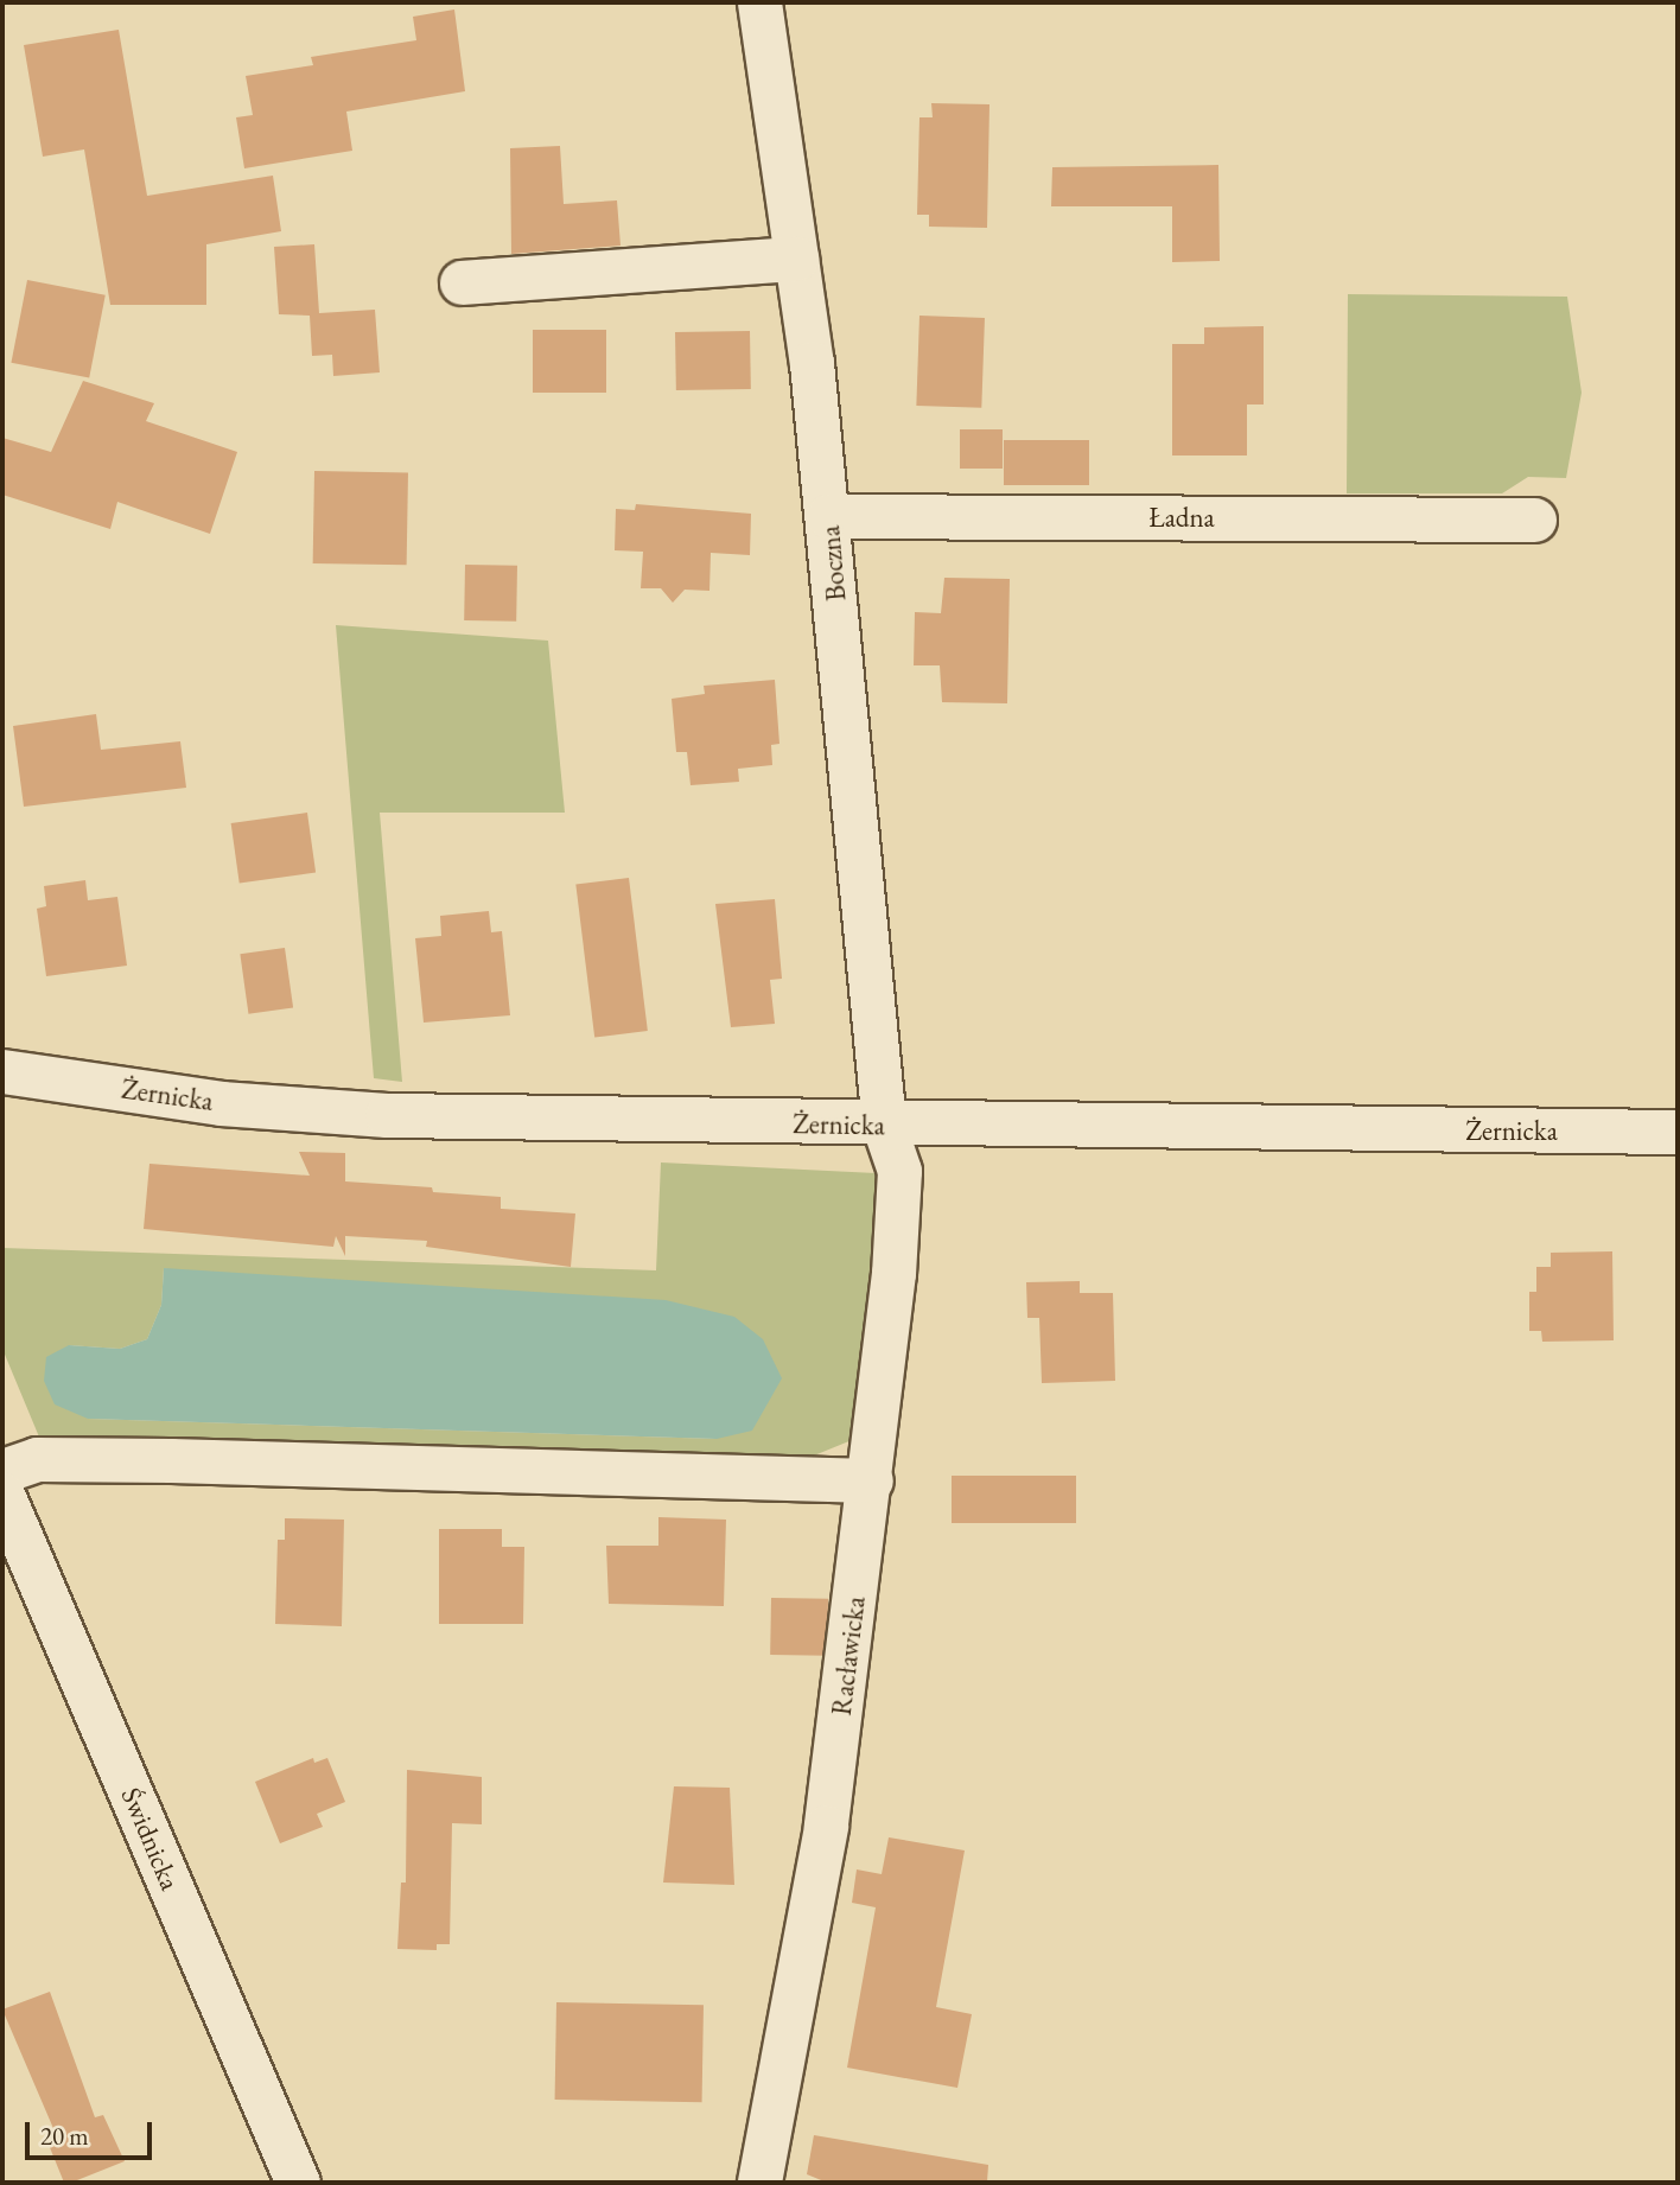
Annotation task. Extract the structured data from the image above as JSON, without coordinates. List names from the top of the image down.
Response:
{
  "streets": {
    "street": [
      "Ładna",
      "Boczna",
      "Żernicka",
      "Racławicka",
      "Świdnicka"
    ]
  },
  "crossings": [
    ["Ładna", "Boczna"],
    ["Boczna", "Żernicka"],
    ["Boczna", "Racławicka"],
    ["Żernicka", "Racławicka"]
  ],
  "scale_bar": "20 m"
}
